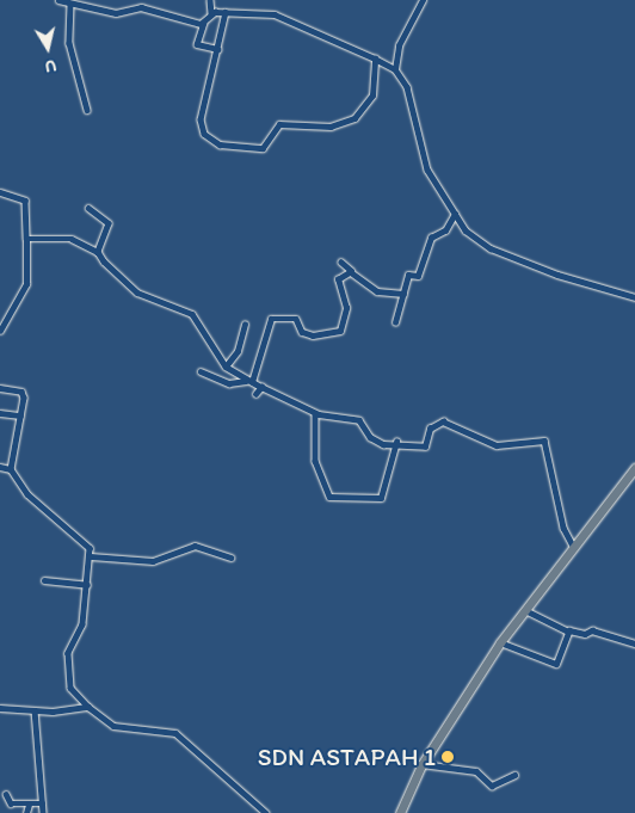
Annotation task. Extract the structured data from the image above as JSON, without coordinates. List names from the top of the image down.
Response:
{
  "places": ["SDN ASTAPAH 1"],
  "north": "bottom"
}
